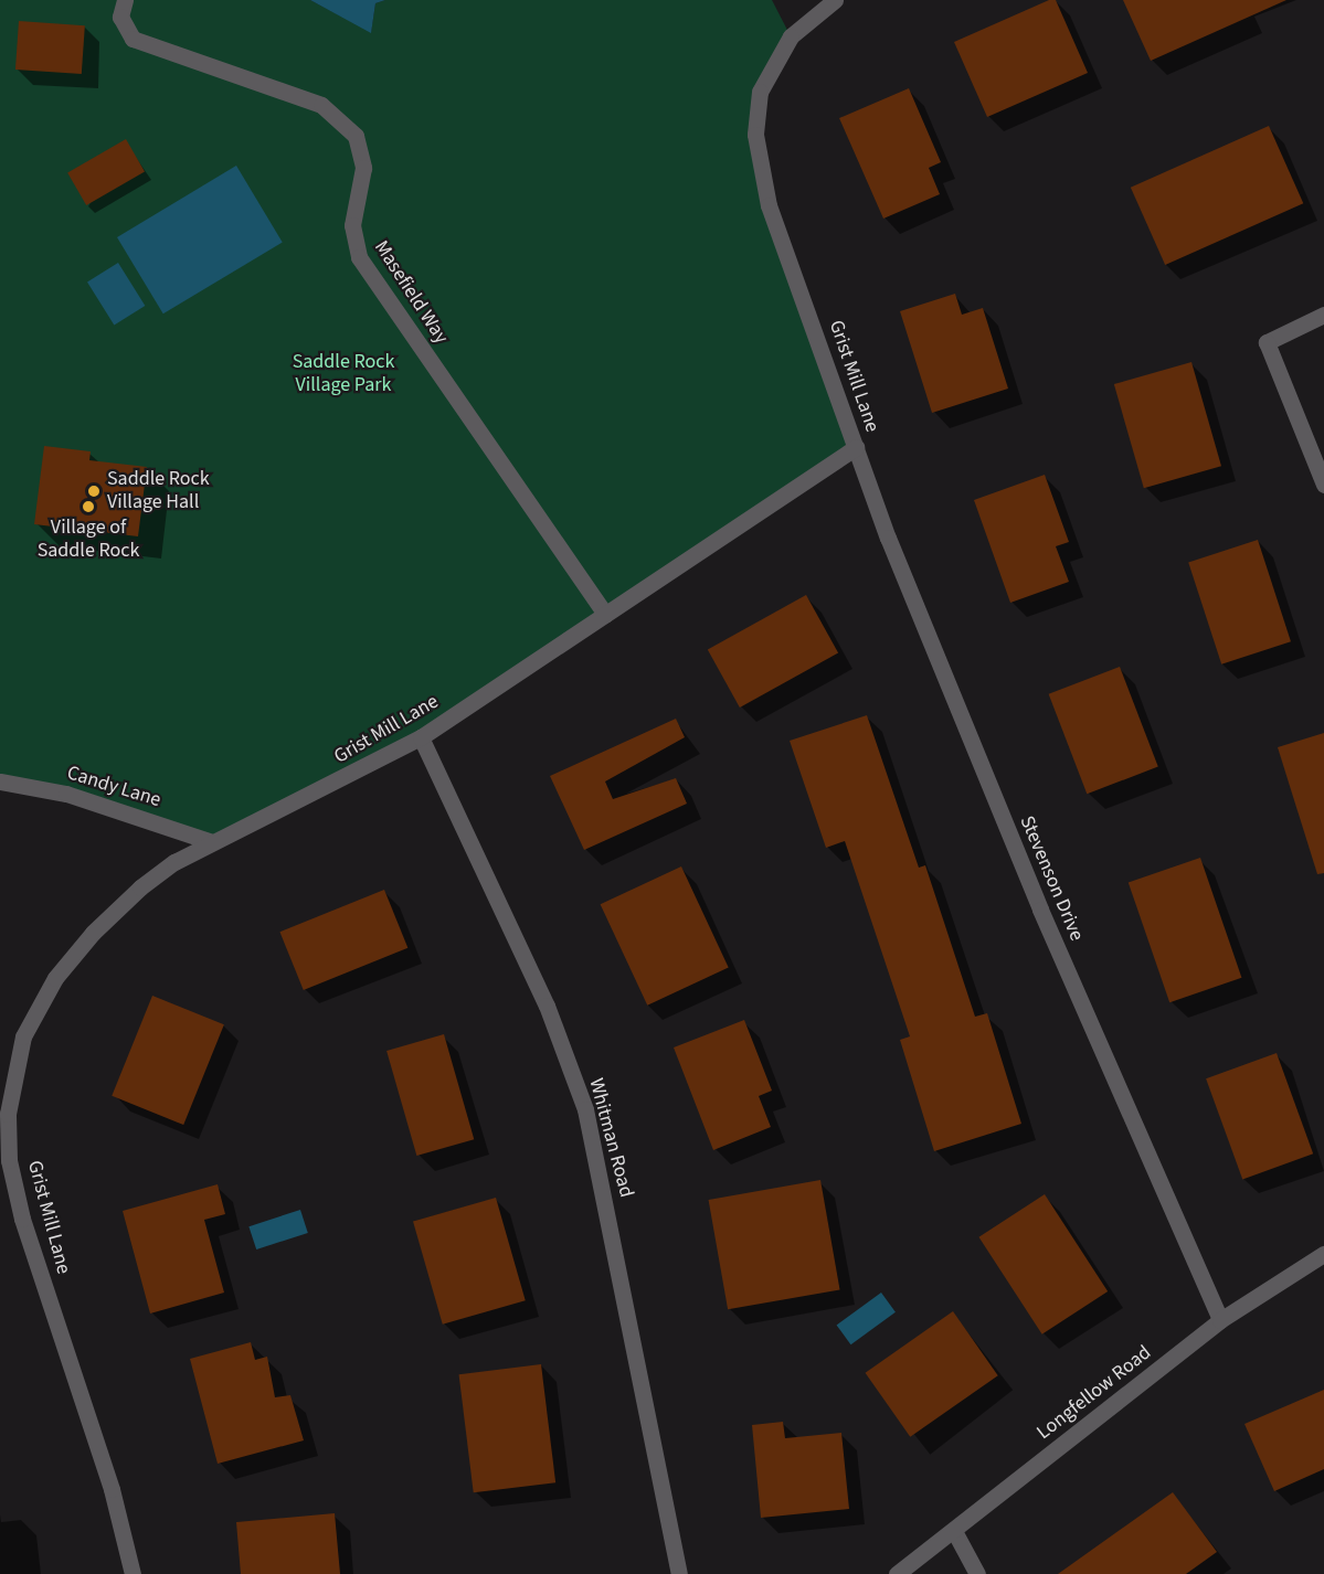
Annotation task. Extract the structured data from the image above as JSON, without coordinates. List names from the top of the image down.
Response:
{
  "streets": {
    "street": [
      "Masefield Way",
      "Grist Mill Lane",
      "Candy Lane",
      "Stevenson Drive",
      "Whitman Road",
      "Longfellow Road"
    ]
  },
  "crossings": [
    ["Masefield Way", "Grist Mill Lane"],
    ["Grist Mill Lane", "Candy Lane"],
    ["Grist Mill Lane", "Stevenson Drive"],
    ["Grist Mill Lane", "Whitman Road"],
    ["Stevenson Drive", "Longfellow Road"]
  ],
  "parks": ["Saddle Rock Village Park"],
  "places": ["Saddle Rock Village Hall", "Village of Saddle Rock"]
}
